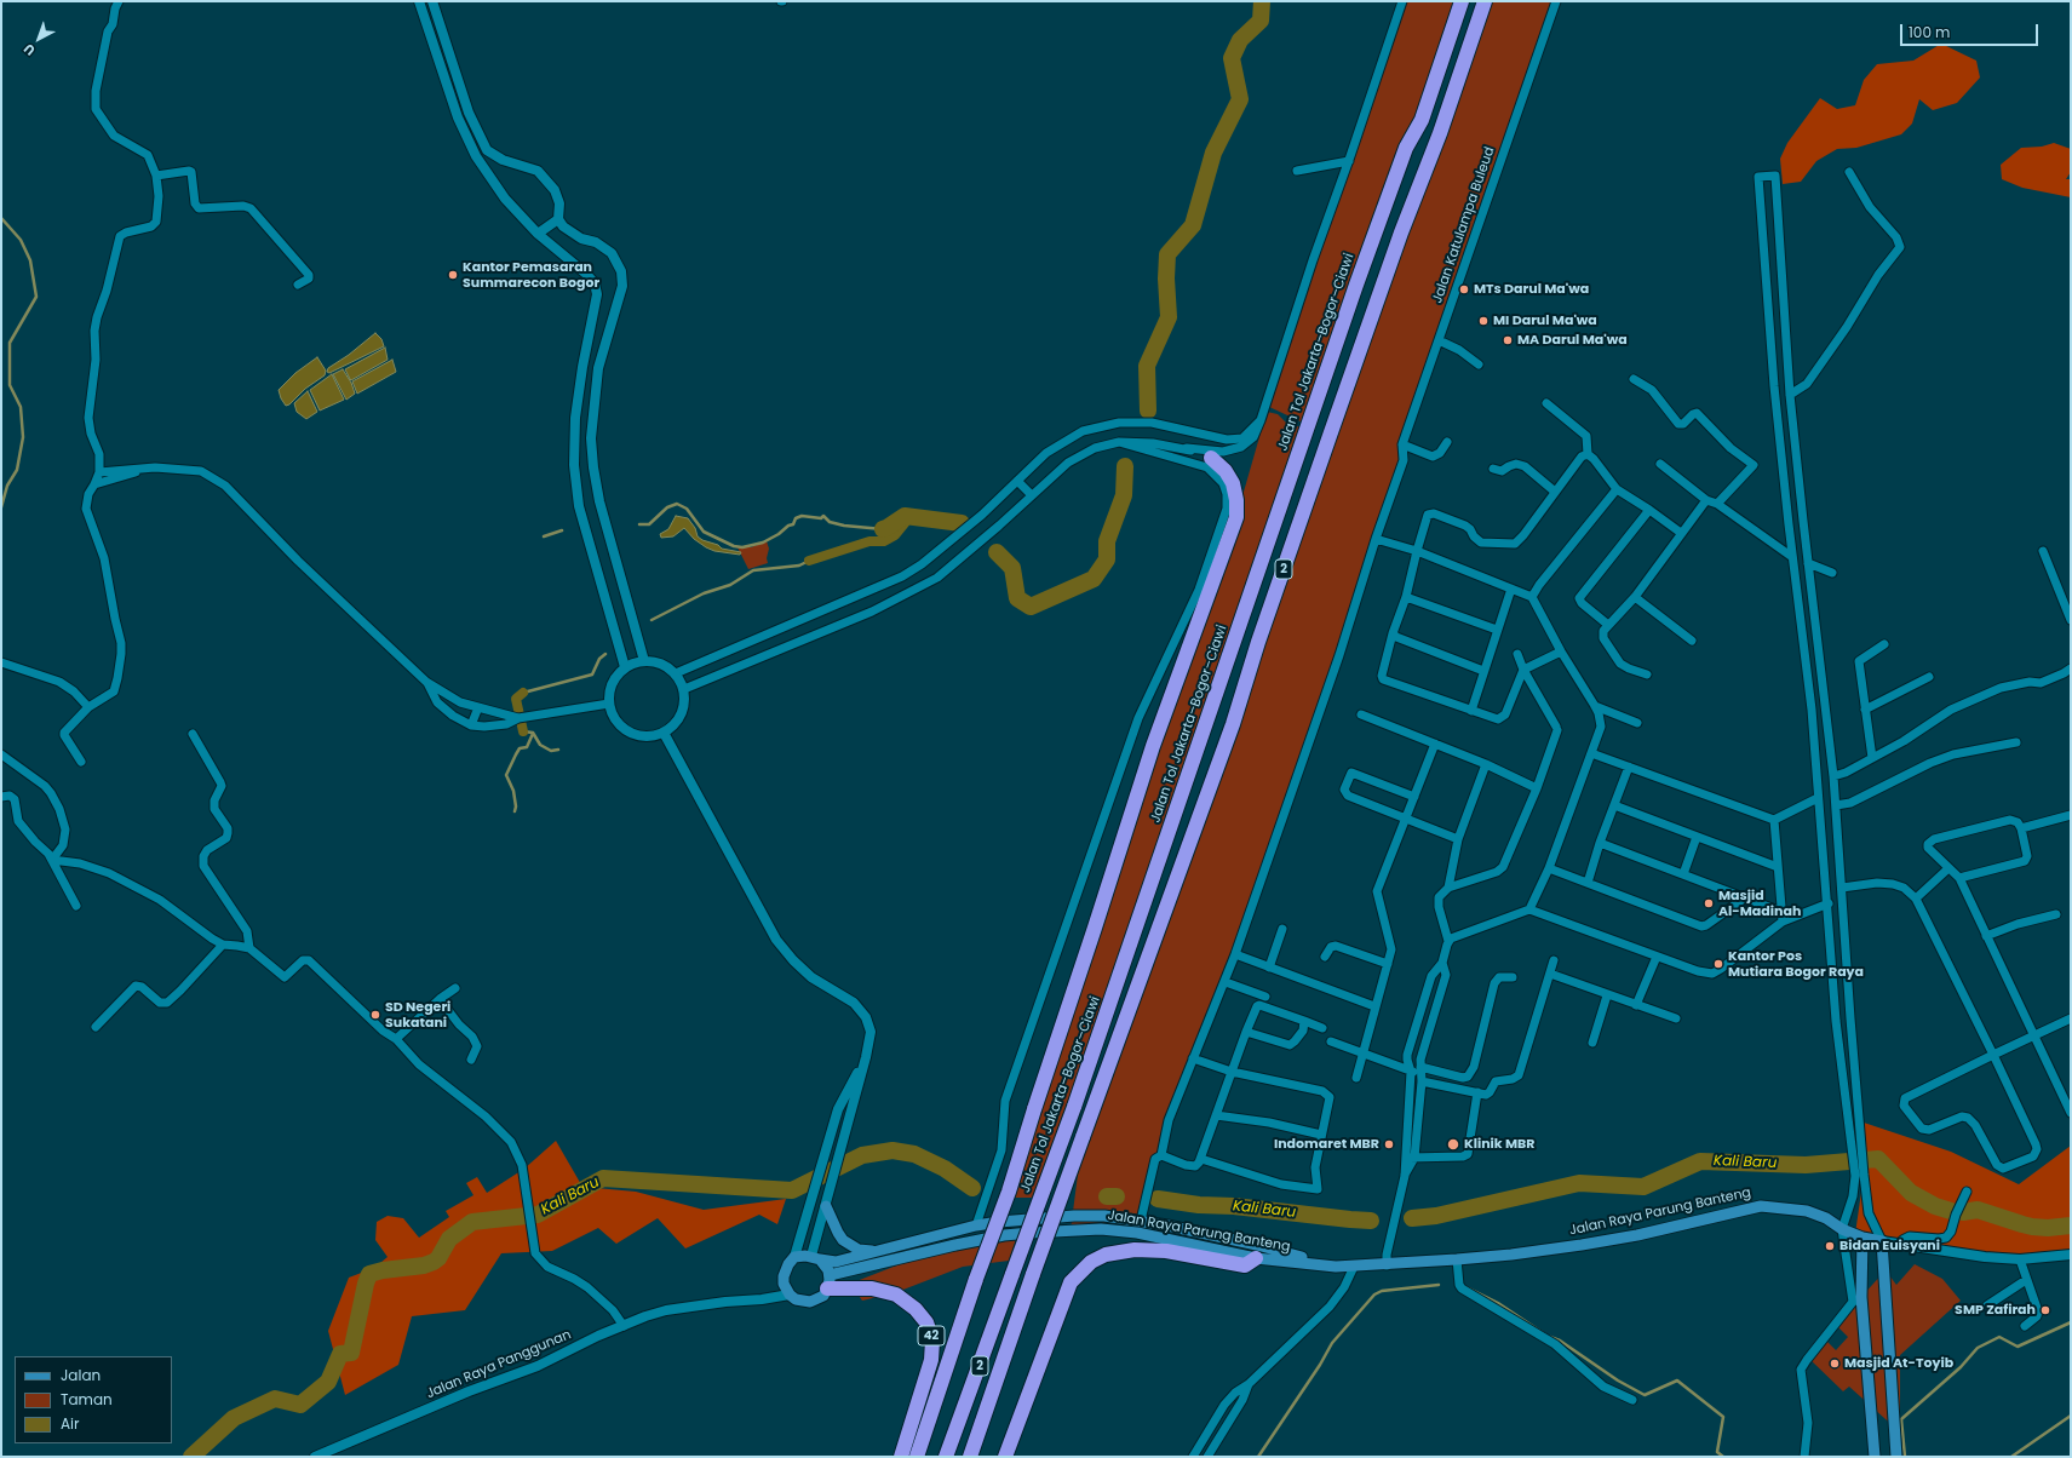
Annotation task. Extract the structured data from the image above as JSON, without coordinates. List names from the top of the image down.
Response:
{
  "streets": {
    "highway": ["Jalan Tol Jakarta–Bogor–Ciawi", "2", "42"],
    "main road": ["Jalan Raya Parung Banteng"],
    "street": ["Jalan Katulampa Buleud", "Jalan Raya Panggunan"]
  },
  "crossings": [
    ["Jalan Raya Parung Banteng", "42"],
    ["Jalan Raya Parung Banteng", "Jalan Raya Panggunan"],
    ["42", "Jalan Raya Panggunan"]
  ],
  "water": ["Kali Baru"],
  "places": [
    "Kantor Pemasaran Summarecon Bogor",
    "MTs Darul Ma'wa",
    "MI Darul Ma'wa",
    "MA Darul Ma'wa",
    "Masjid Al-Madinah",
    "Kantor Pos Mutiara Bogor Raya",
    "SD Negeri Sukatani",
    "Indomaret MBR",
    "Klinik MBR",
    "Bidan Euisyani",
    "SMP Zafirah",
    "Masjid At-Toyib"
  ],
  "legend": ["Jalan", "Taman", "Air"],
  "scale_bar": "100 m",
  "north": "bottom left"
}
